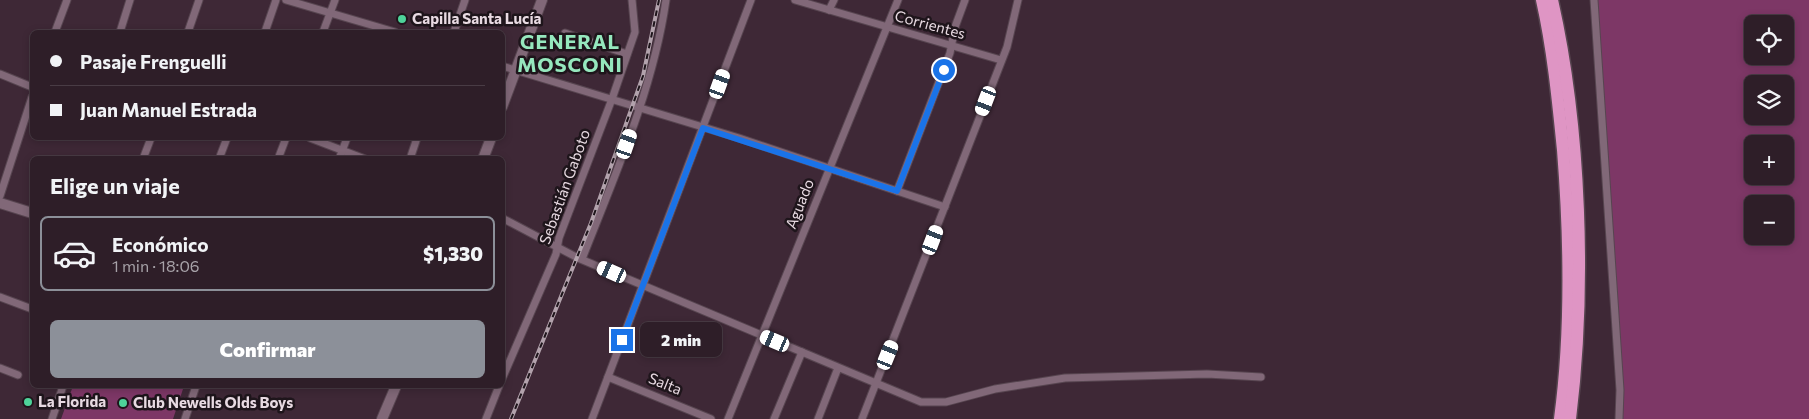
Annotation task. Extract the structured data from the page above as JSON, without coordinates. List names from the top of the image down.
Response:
{
  "streets": {
    "street": [
      "Corrientes",
      "Sebastián Gaboto",
      "Aguado",
      "Salta"
    ]
  },
  "crossings": [
    ["Corrientes", "Aguado"]
  ],
  "districts": ["GENERAL MOSCONI"],
  "places": ["Capilla Santa Lucía", "La Florida", "Club Newells Olds Boys"],
  "page": {
    "map_buttons": ["+", "−"],
    "banner": ["Pasaje Frenguelli", "Juan Manuel Estrada"],
    "heading": "Elige un viaje",
    "list": [
      {
        "name": "Económico",
        "note": "1 min · 18:06",
        "value": "$1,330"
      }
    ],
    "buttons": "Confirmar",
    "bubble": "2 min"
  }
}
